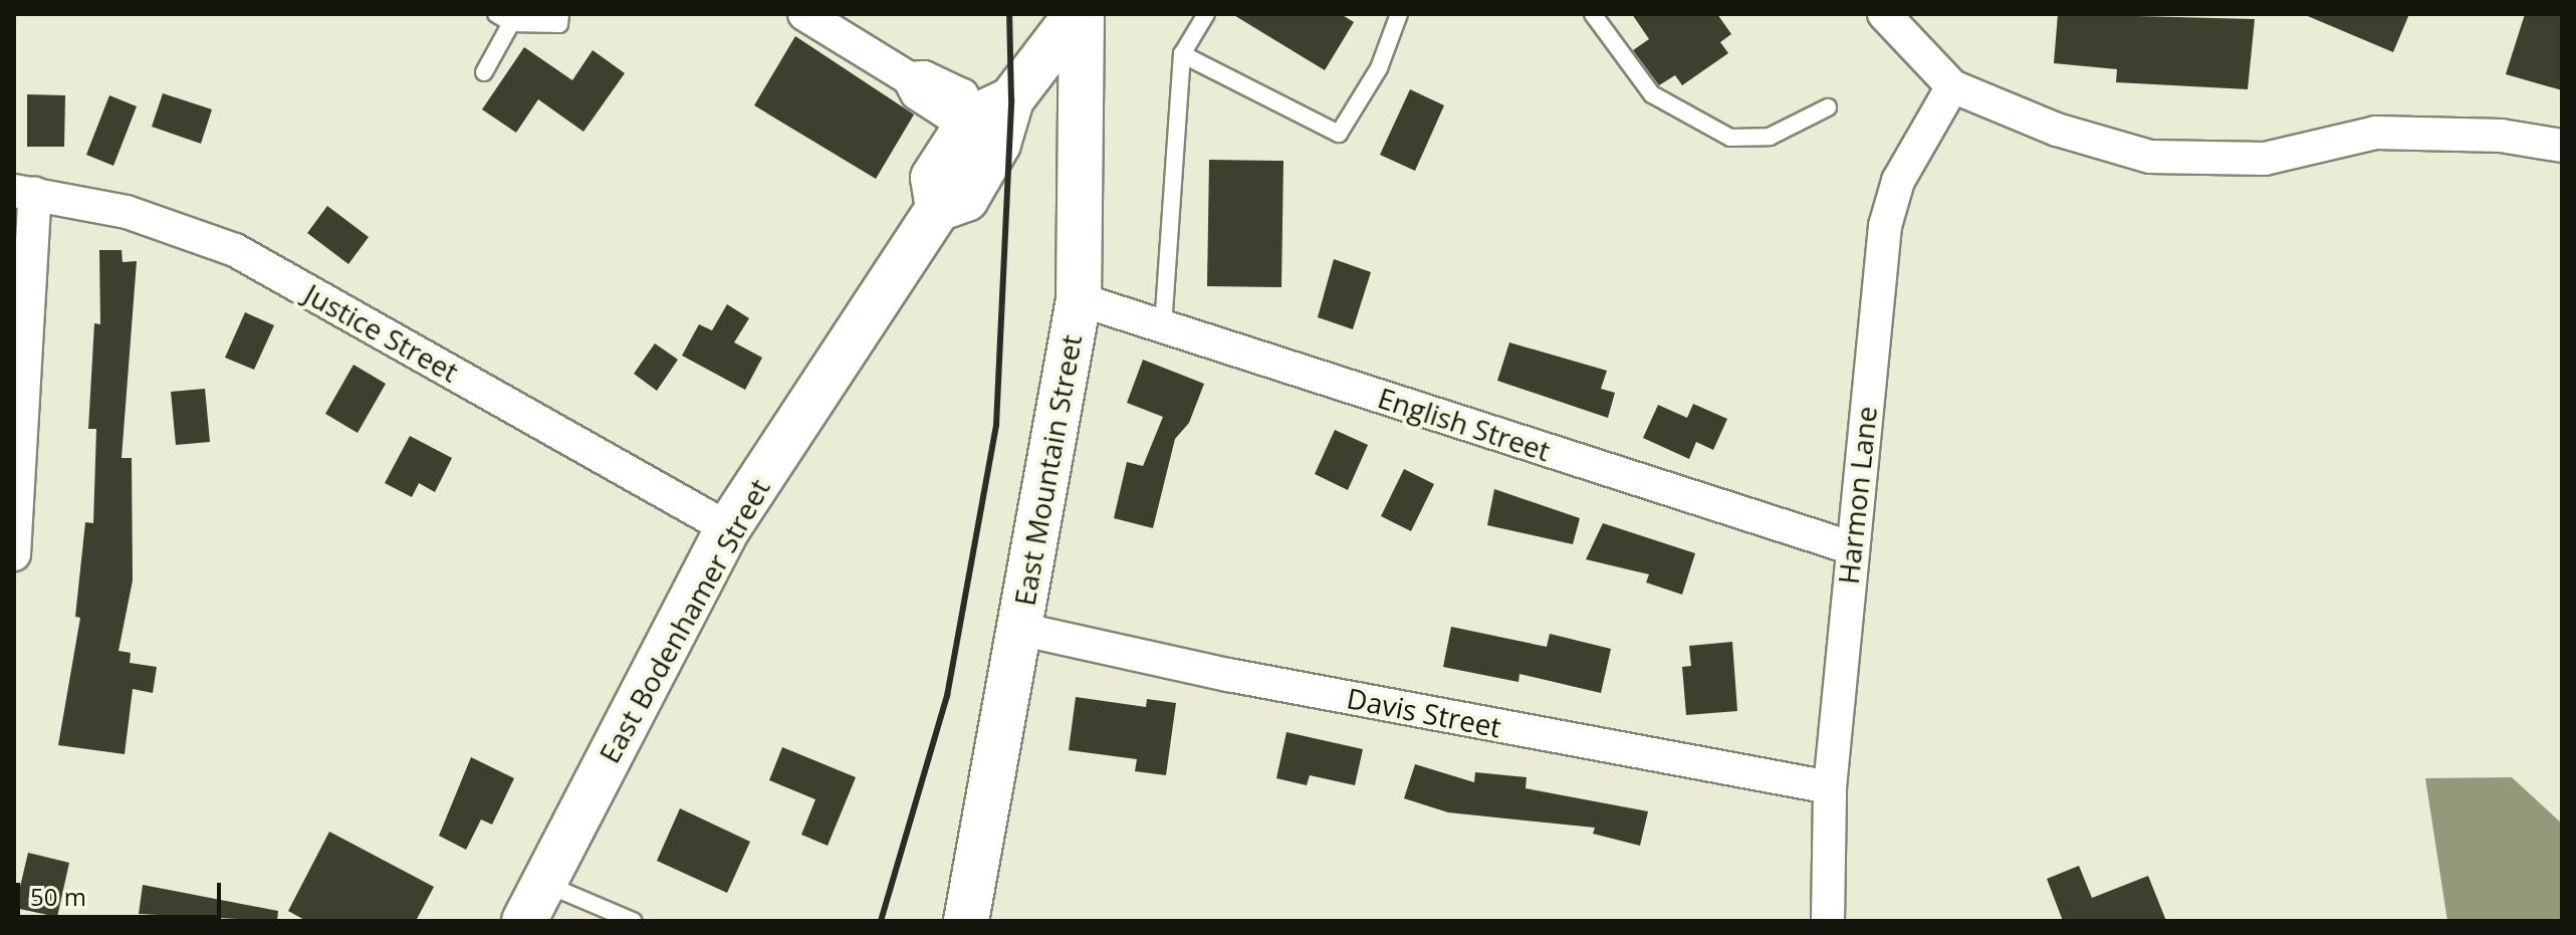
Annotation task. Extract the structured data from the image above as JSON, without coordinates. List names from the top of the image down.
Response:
{
  "streets": {
    "main road": ["East Mountain Street", "East Bodenhamer Street"],
    "street": [
      "Justice Street",
      "English Street",
      "Harmon Lane",
      "Davis Street"
    ]
  },
  "crossings": [
    ["Justice Street", "East Bodenhamer Street"],
    ["English Street", "East Mountain Street"],
    ["English Street", "Harmon Lane"],
    ["East Mountain Street", "East Bodenhamer Street"],
    ["East Mountain Street", "Davis Street"],
    ["Harmon Lane", "Davis Street"]
  ],
  "scale_bar": "50 m"
}
